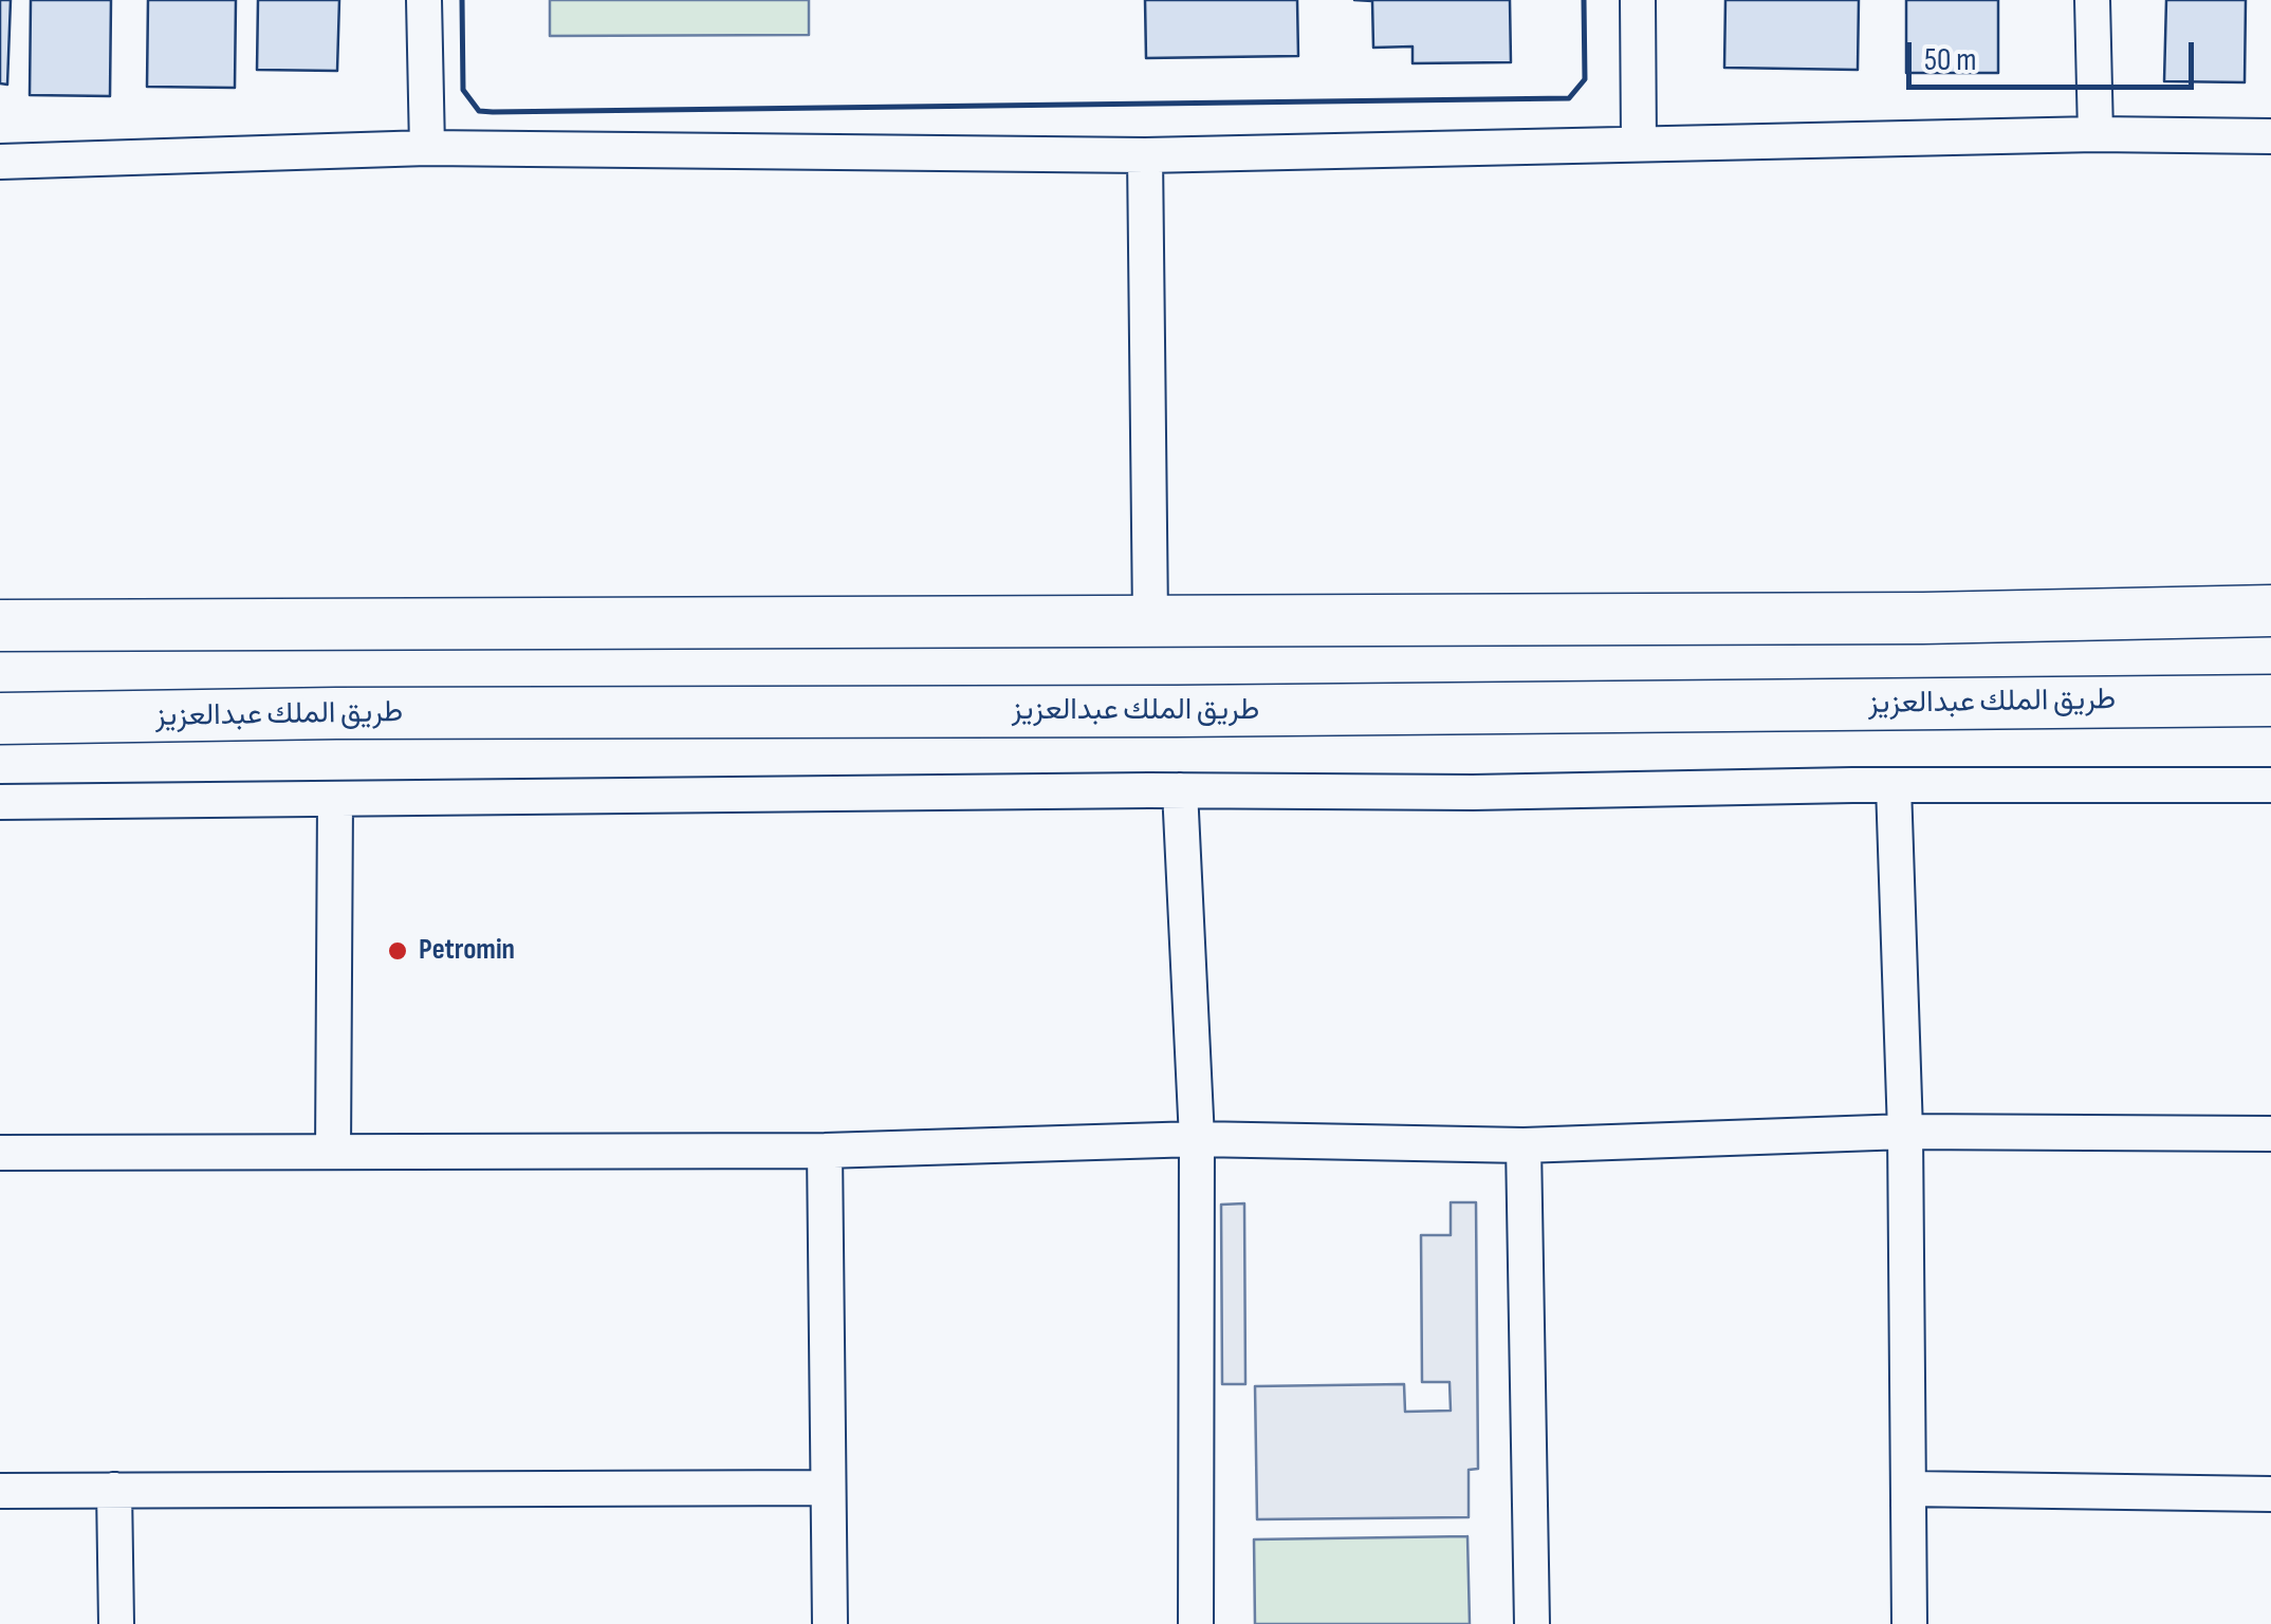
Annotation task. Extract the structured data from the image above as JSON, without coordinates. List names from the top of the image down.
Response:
{
  "streets": {
    "main road": ["طريق الملك عبدالعزيز"]
  },
  "places": ["Petromin"],
  "scale_bar": "50 m"
}
